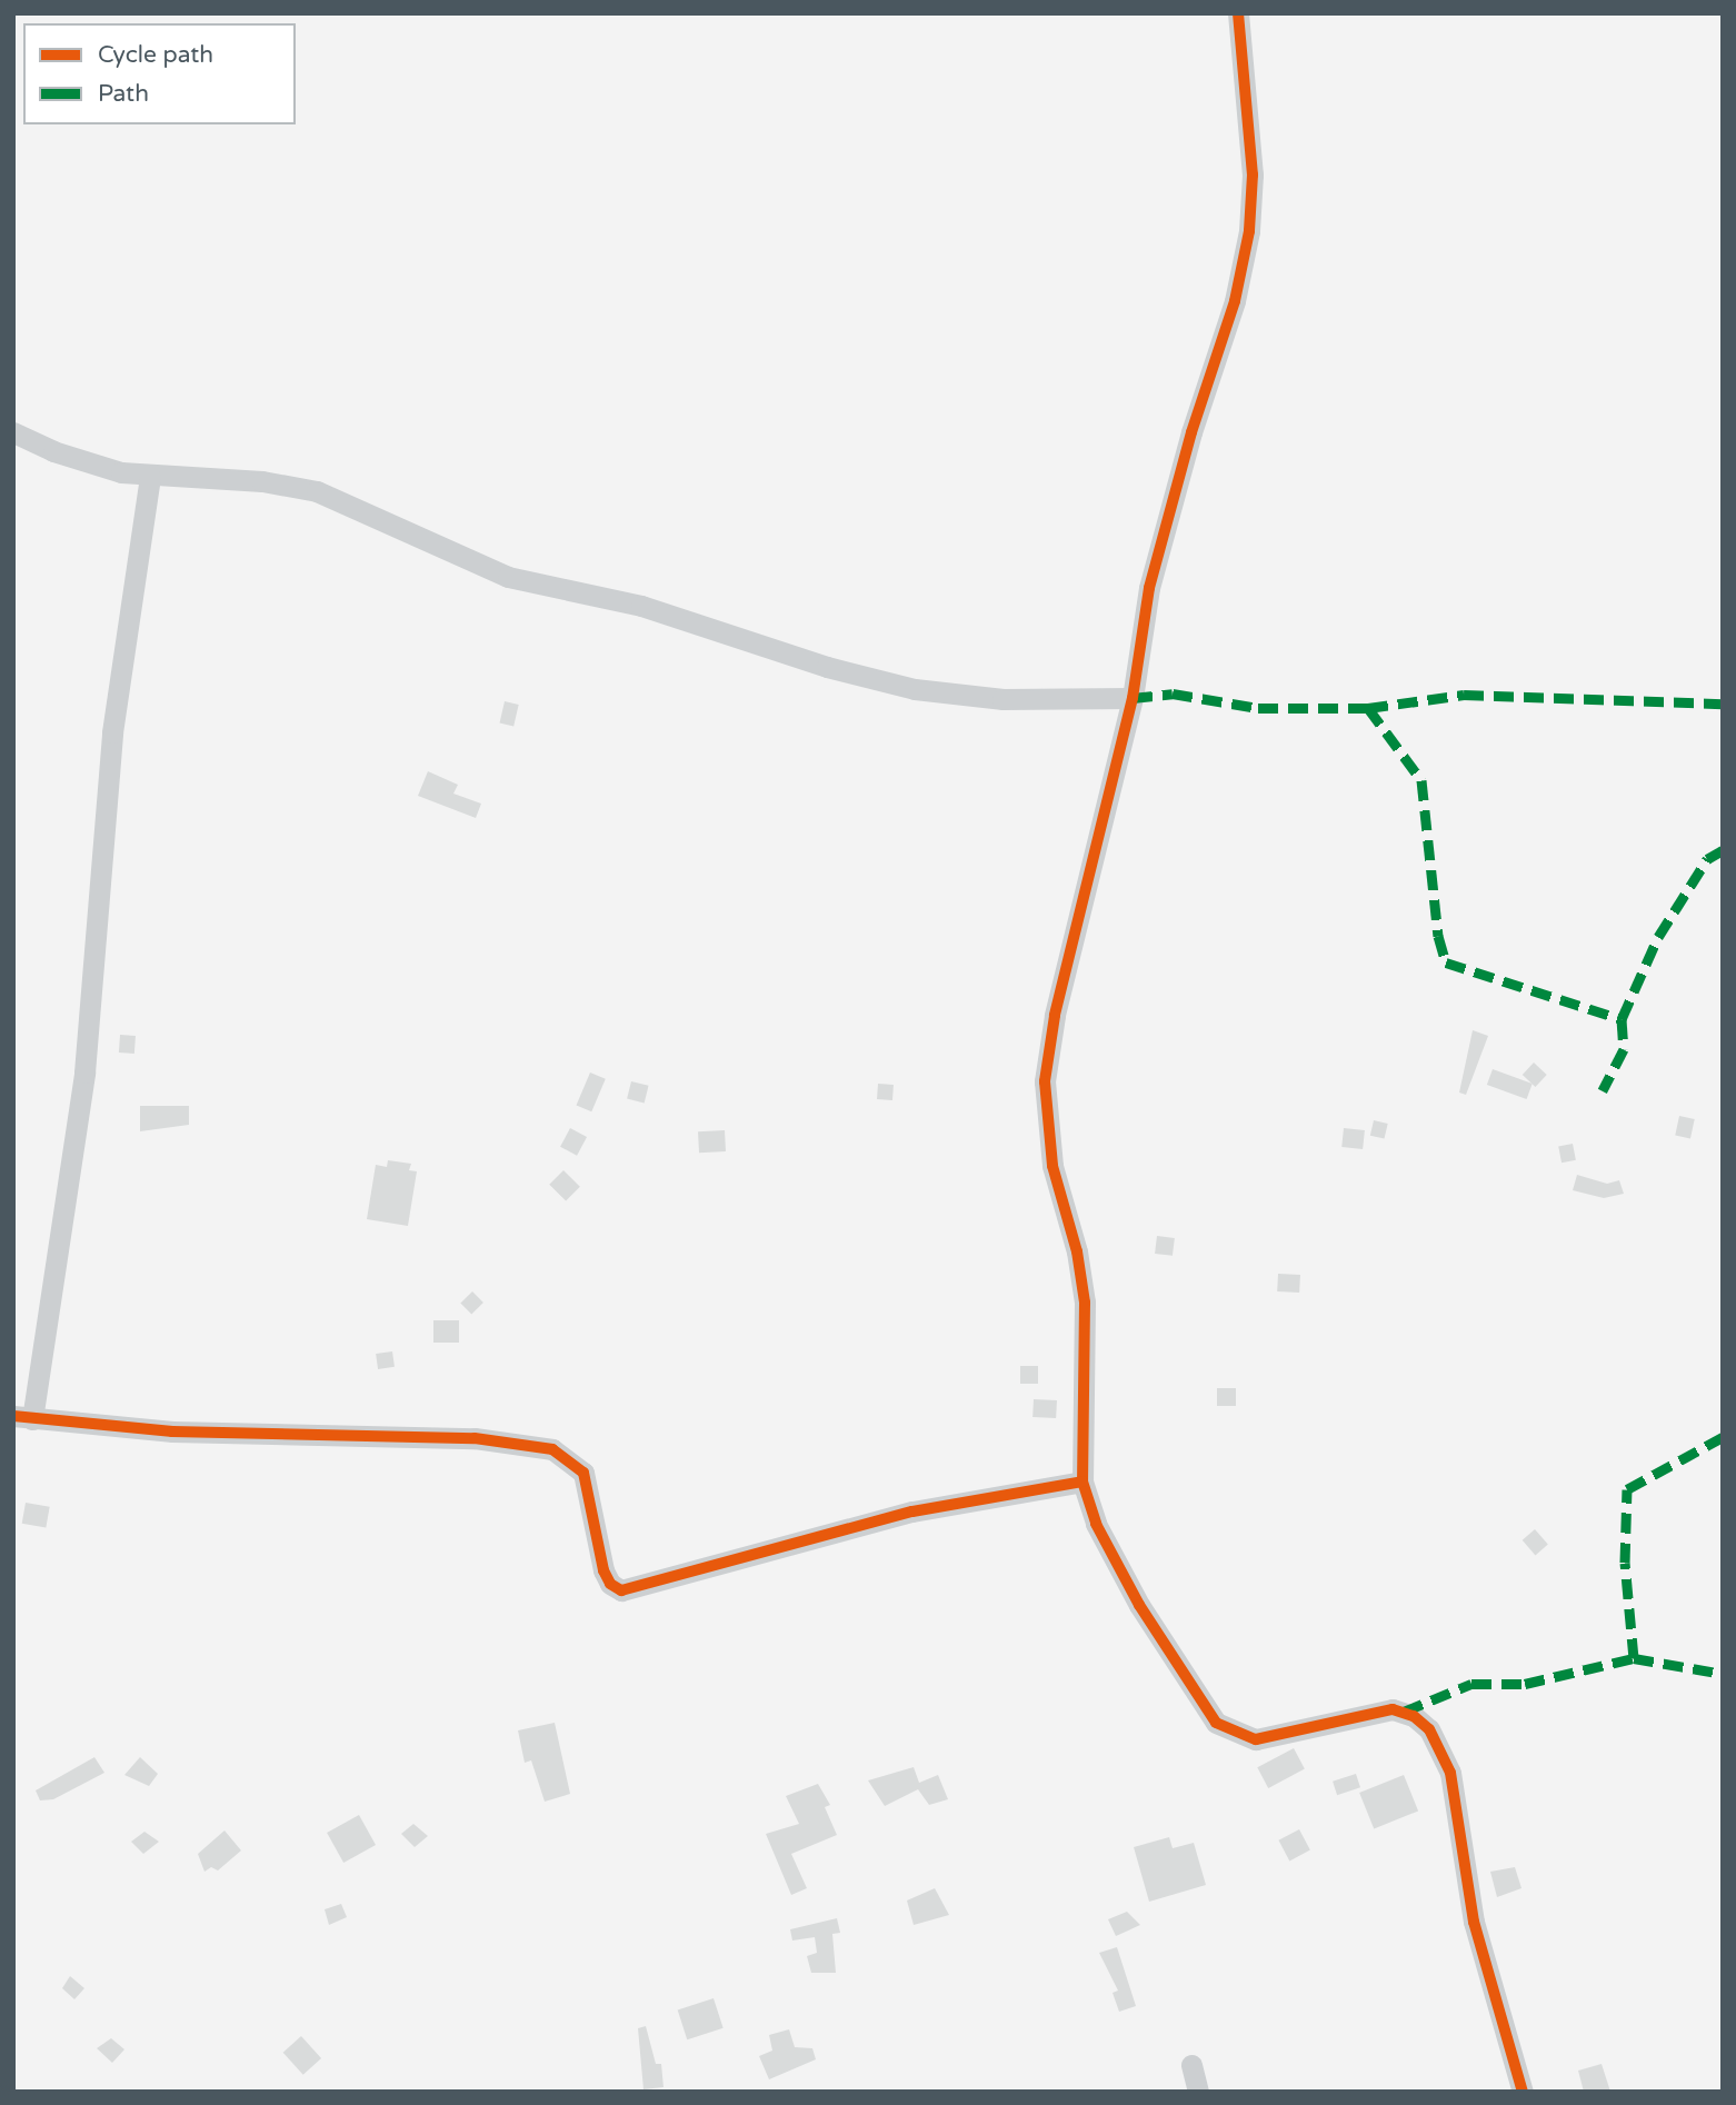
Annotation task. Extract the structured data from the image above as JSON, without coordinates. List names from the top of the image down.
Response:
{
  "legend": ["Cycle path", "Path"]
}
